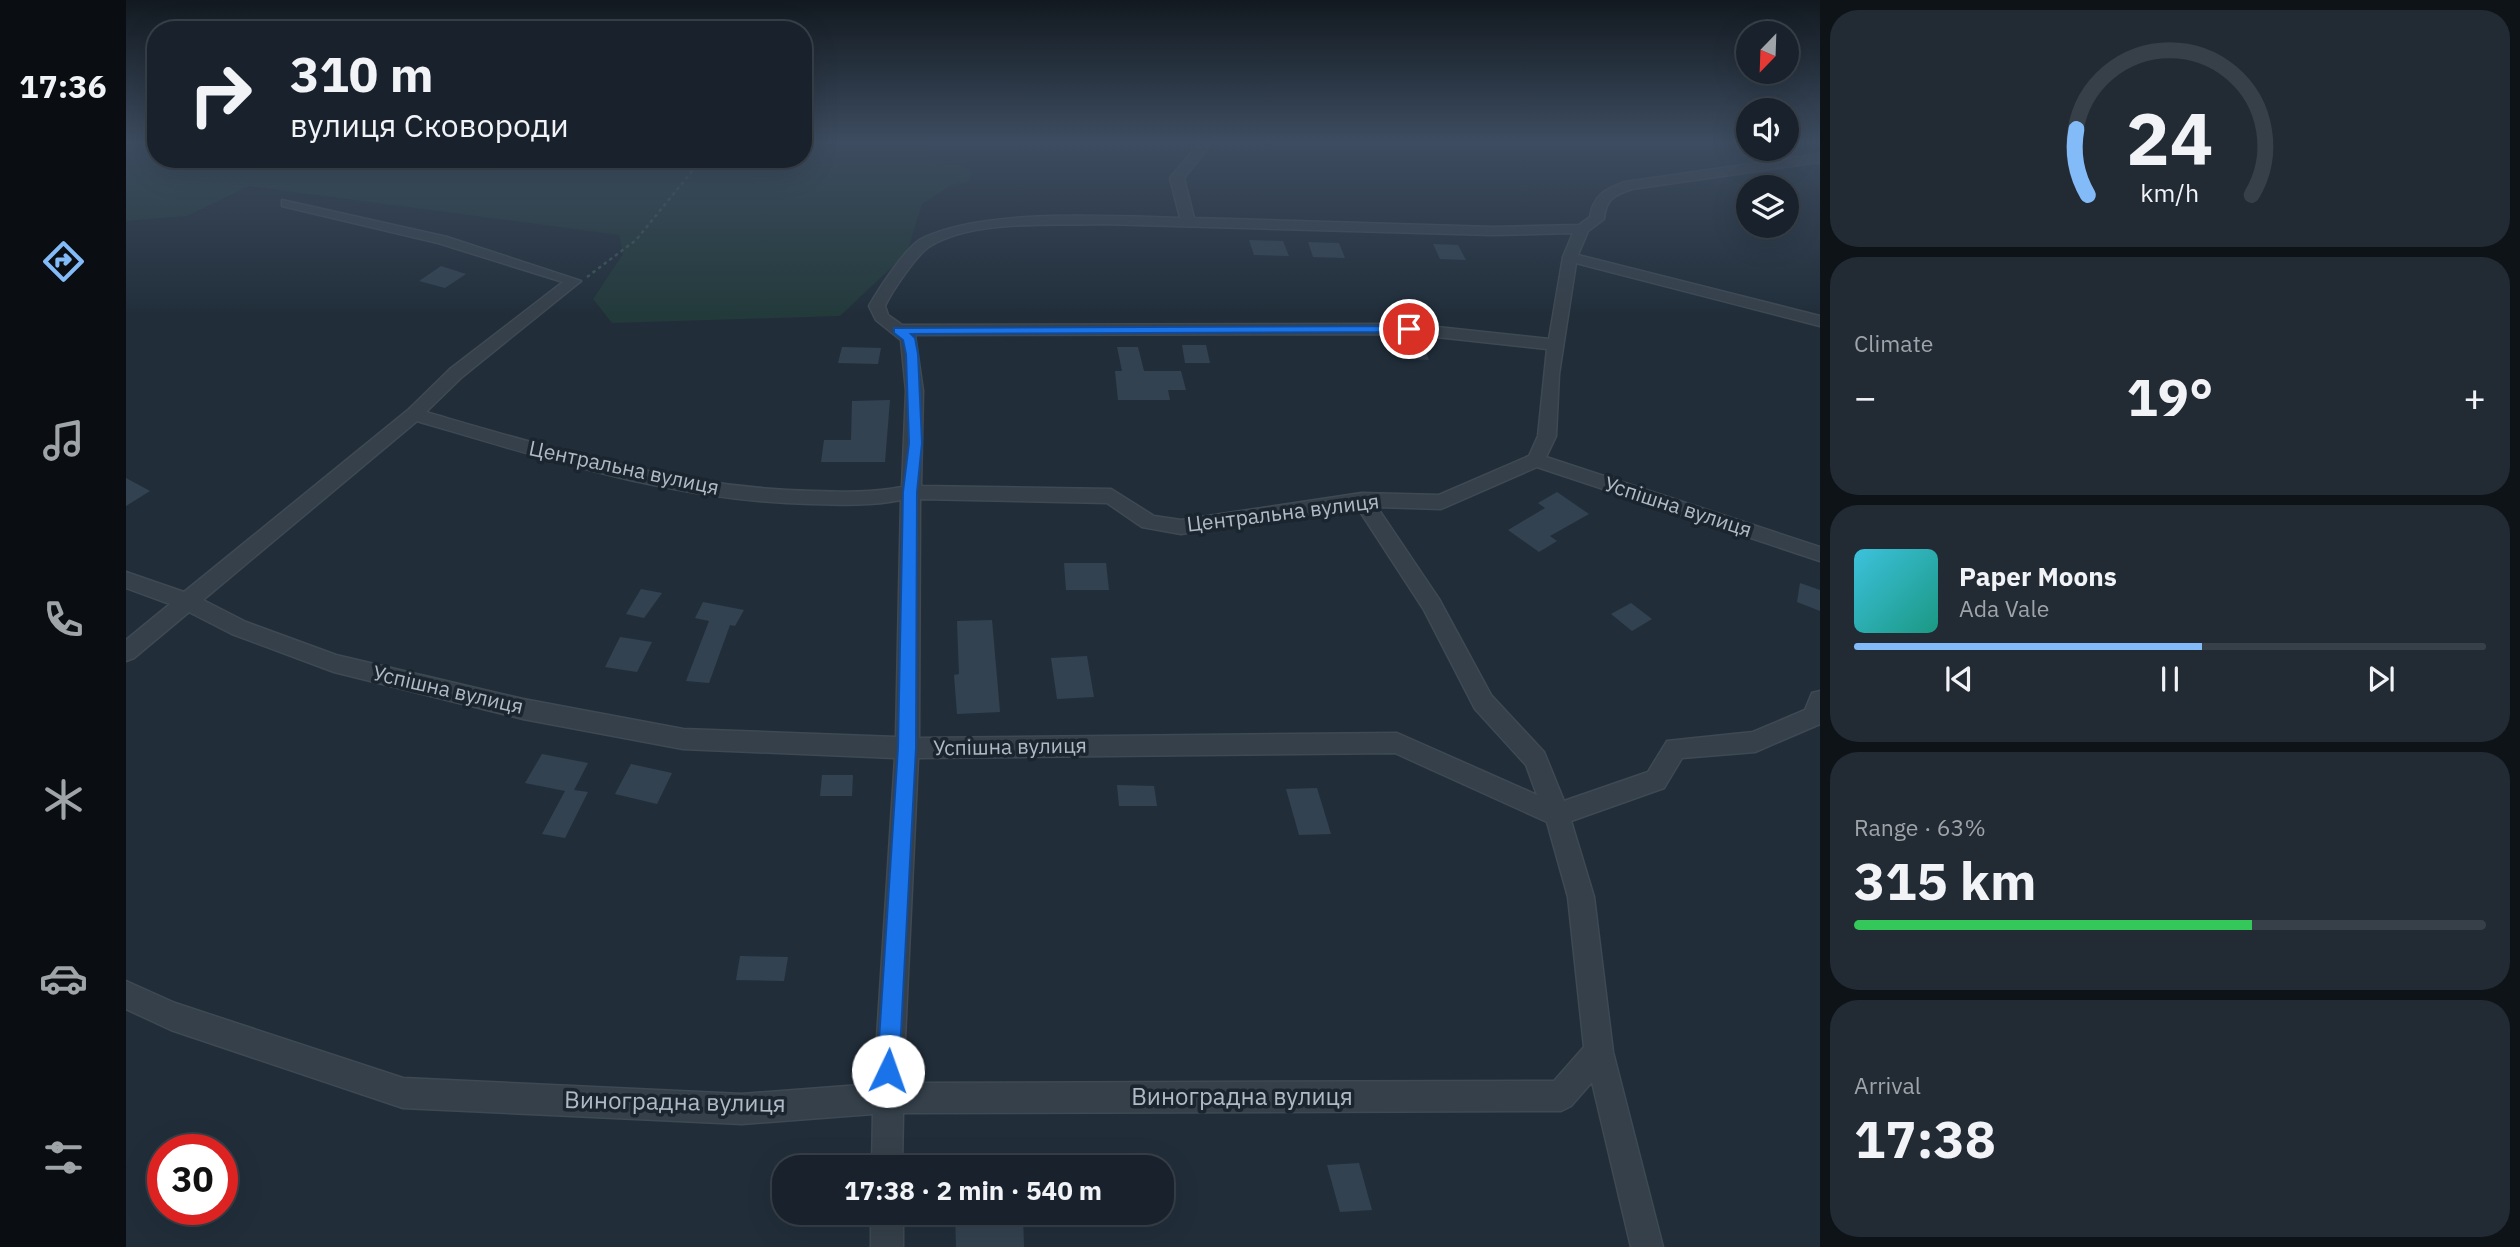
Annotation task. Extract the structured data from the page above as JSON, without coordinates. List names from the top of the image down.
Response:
{
  "streets": {
    "street": ["Центральна вулиця", "Успішна вулиця", "Виноградна вулиця"]
  },
  "crossings": [
    ["Центральна вулиця", "Успішна вулиця"]
  ],
  "north": "bottom left",
  "page": {
    "tabs": "17:36",
    "turn": ["310 m", "вулиця Сковороди"],
    "tile": [
      "Climate",
      ["Range · 63%", "315 km"],
      ["Arrival", "17:38"]
    ],
    "heat": ["−", "19°", "+"],
    "song": ["Paper Moons", "Ada Vale"],
    "limit": "30",
    "trip": "17:38 · 2 min · 540 m",
    "gauge": ["24", "km/h"]
  }
}
